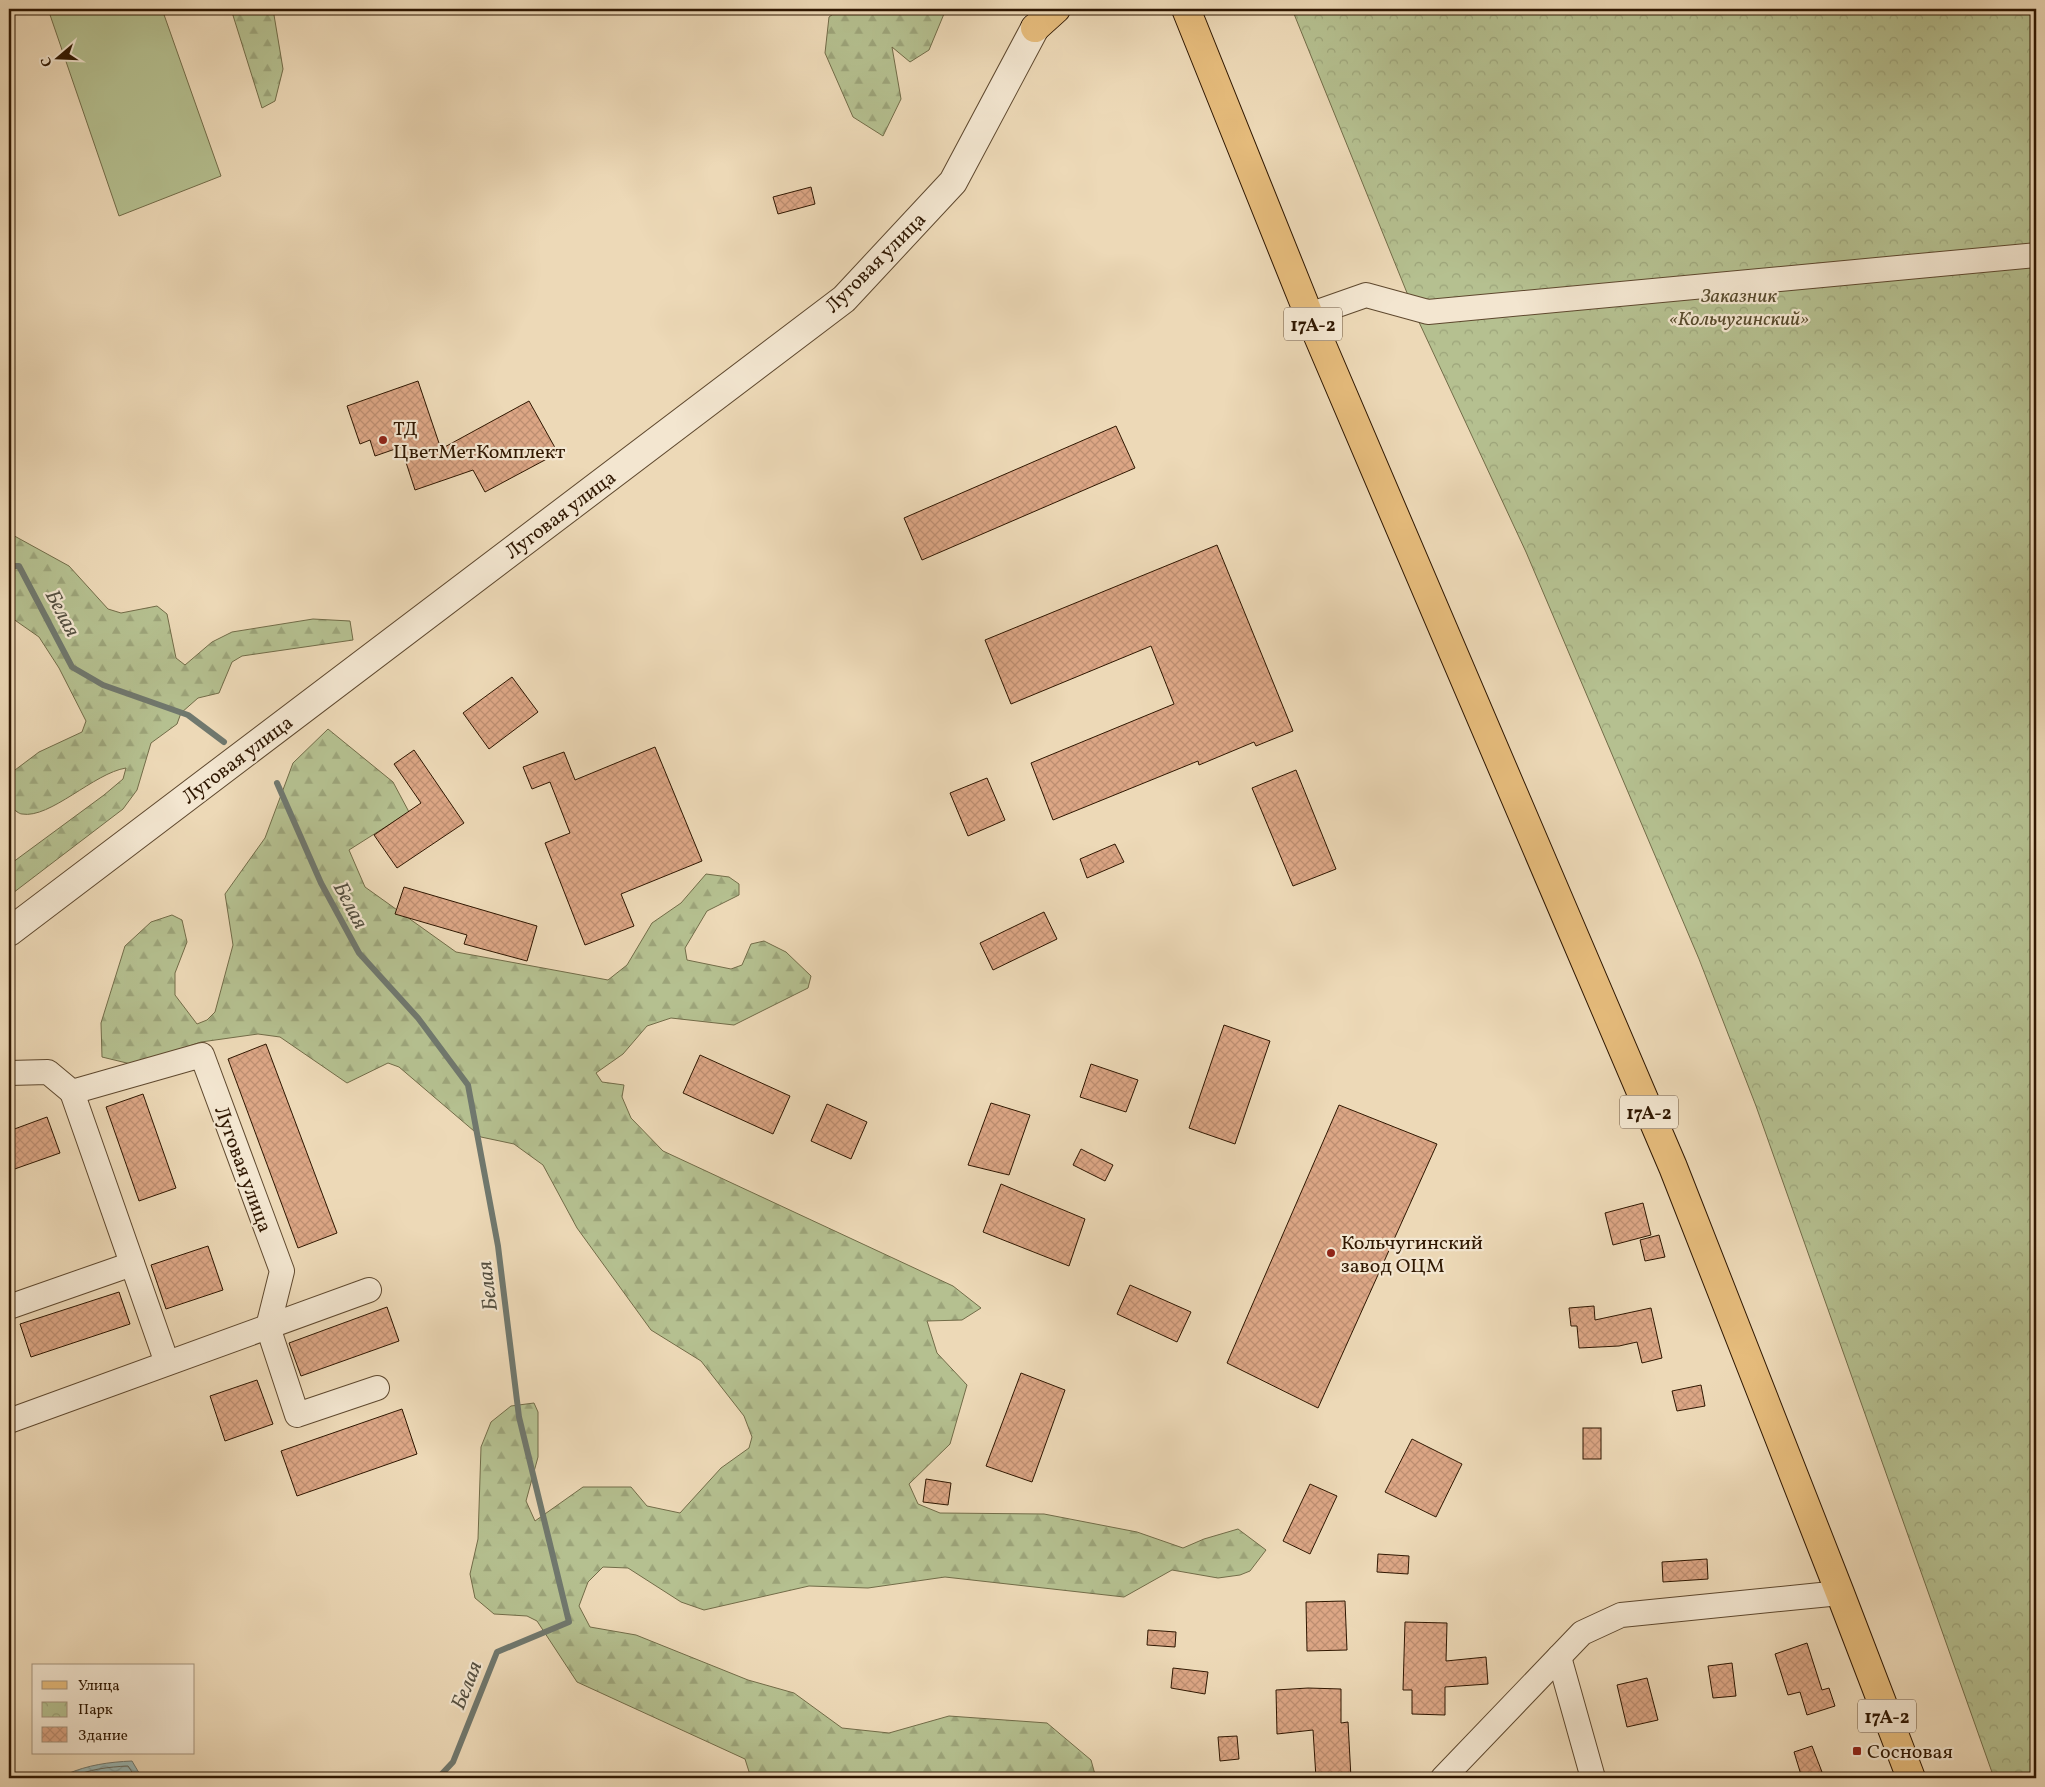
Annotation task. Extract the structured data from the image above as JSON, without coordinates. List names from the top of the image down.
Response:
{
  "streets": {
    "main road": ["17А-2"],
    "street": ["Луговая улица"]
  },
  "water": ["Белая"],
  "parks": ["Заказник «Кольчугинский»"],
  "places": {
    "other": ["ТД ЦветМетКомплект", "Кольчугинский завод ОЦМ"],
    "transit": ["Сосновая"]
  },
  "legend": ["Улица", "Парк", "Здание"],
  "north": "left"
}
